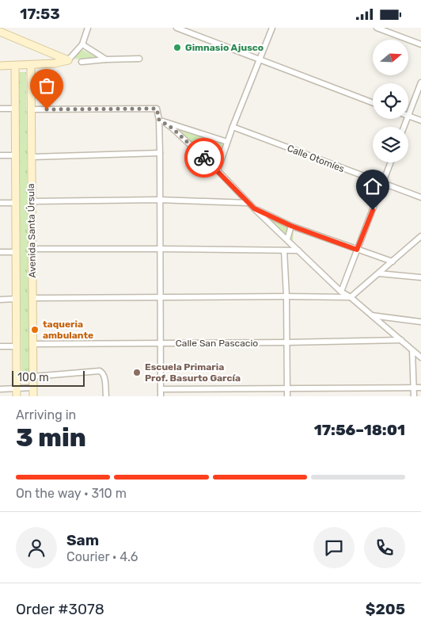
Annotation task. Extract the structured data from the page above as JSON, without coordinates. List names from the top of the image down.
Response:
{
  "streets": {
    "street": ["Calle Otomíes", "Avenida Santa Úrsula", "Calle San Pascacio"]
  },
  "crossings": [
    ["Avenida Santa Úrsula", "Calle San Pascacio"]
  ],
  "places": ["Gimnasio Ajusco", "taqueria ambulante", "Escuela Primaria Prof. Basurto García"],
  "scale_bar": "100 m",
  "north": "right",
  "page": {
    "status": "17:53",
    "scale": "100 m",
    "heading": ["3 min", "Arriving in", "17:56–18:01"],
    "panel": [
      "Sam",
      "Courier · 4.6",
      "Order #3078",
      "$205"
    ],
    "bar": "On the way · 310 m"
  }
}
